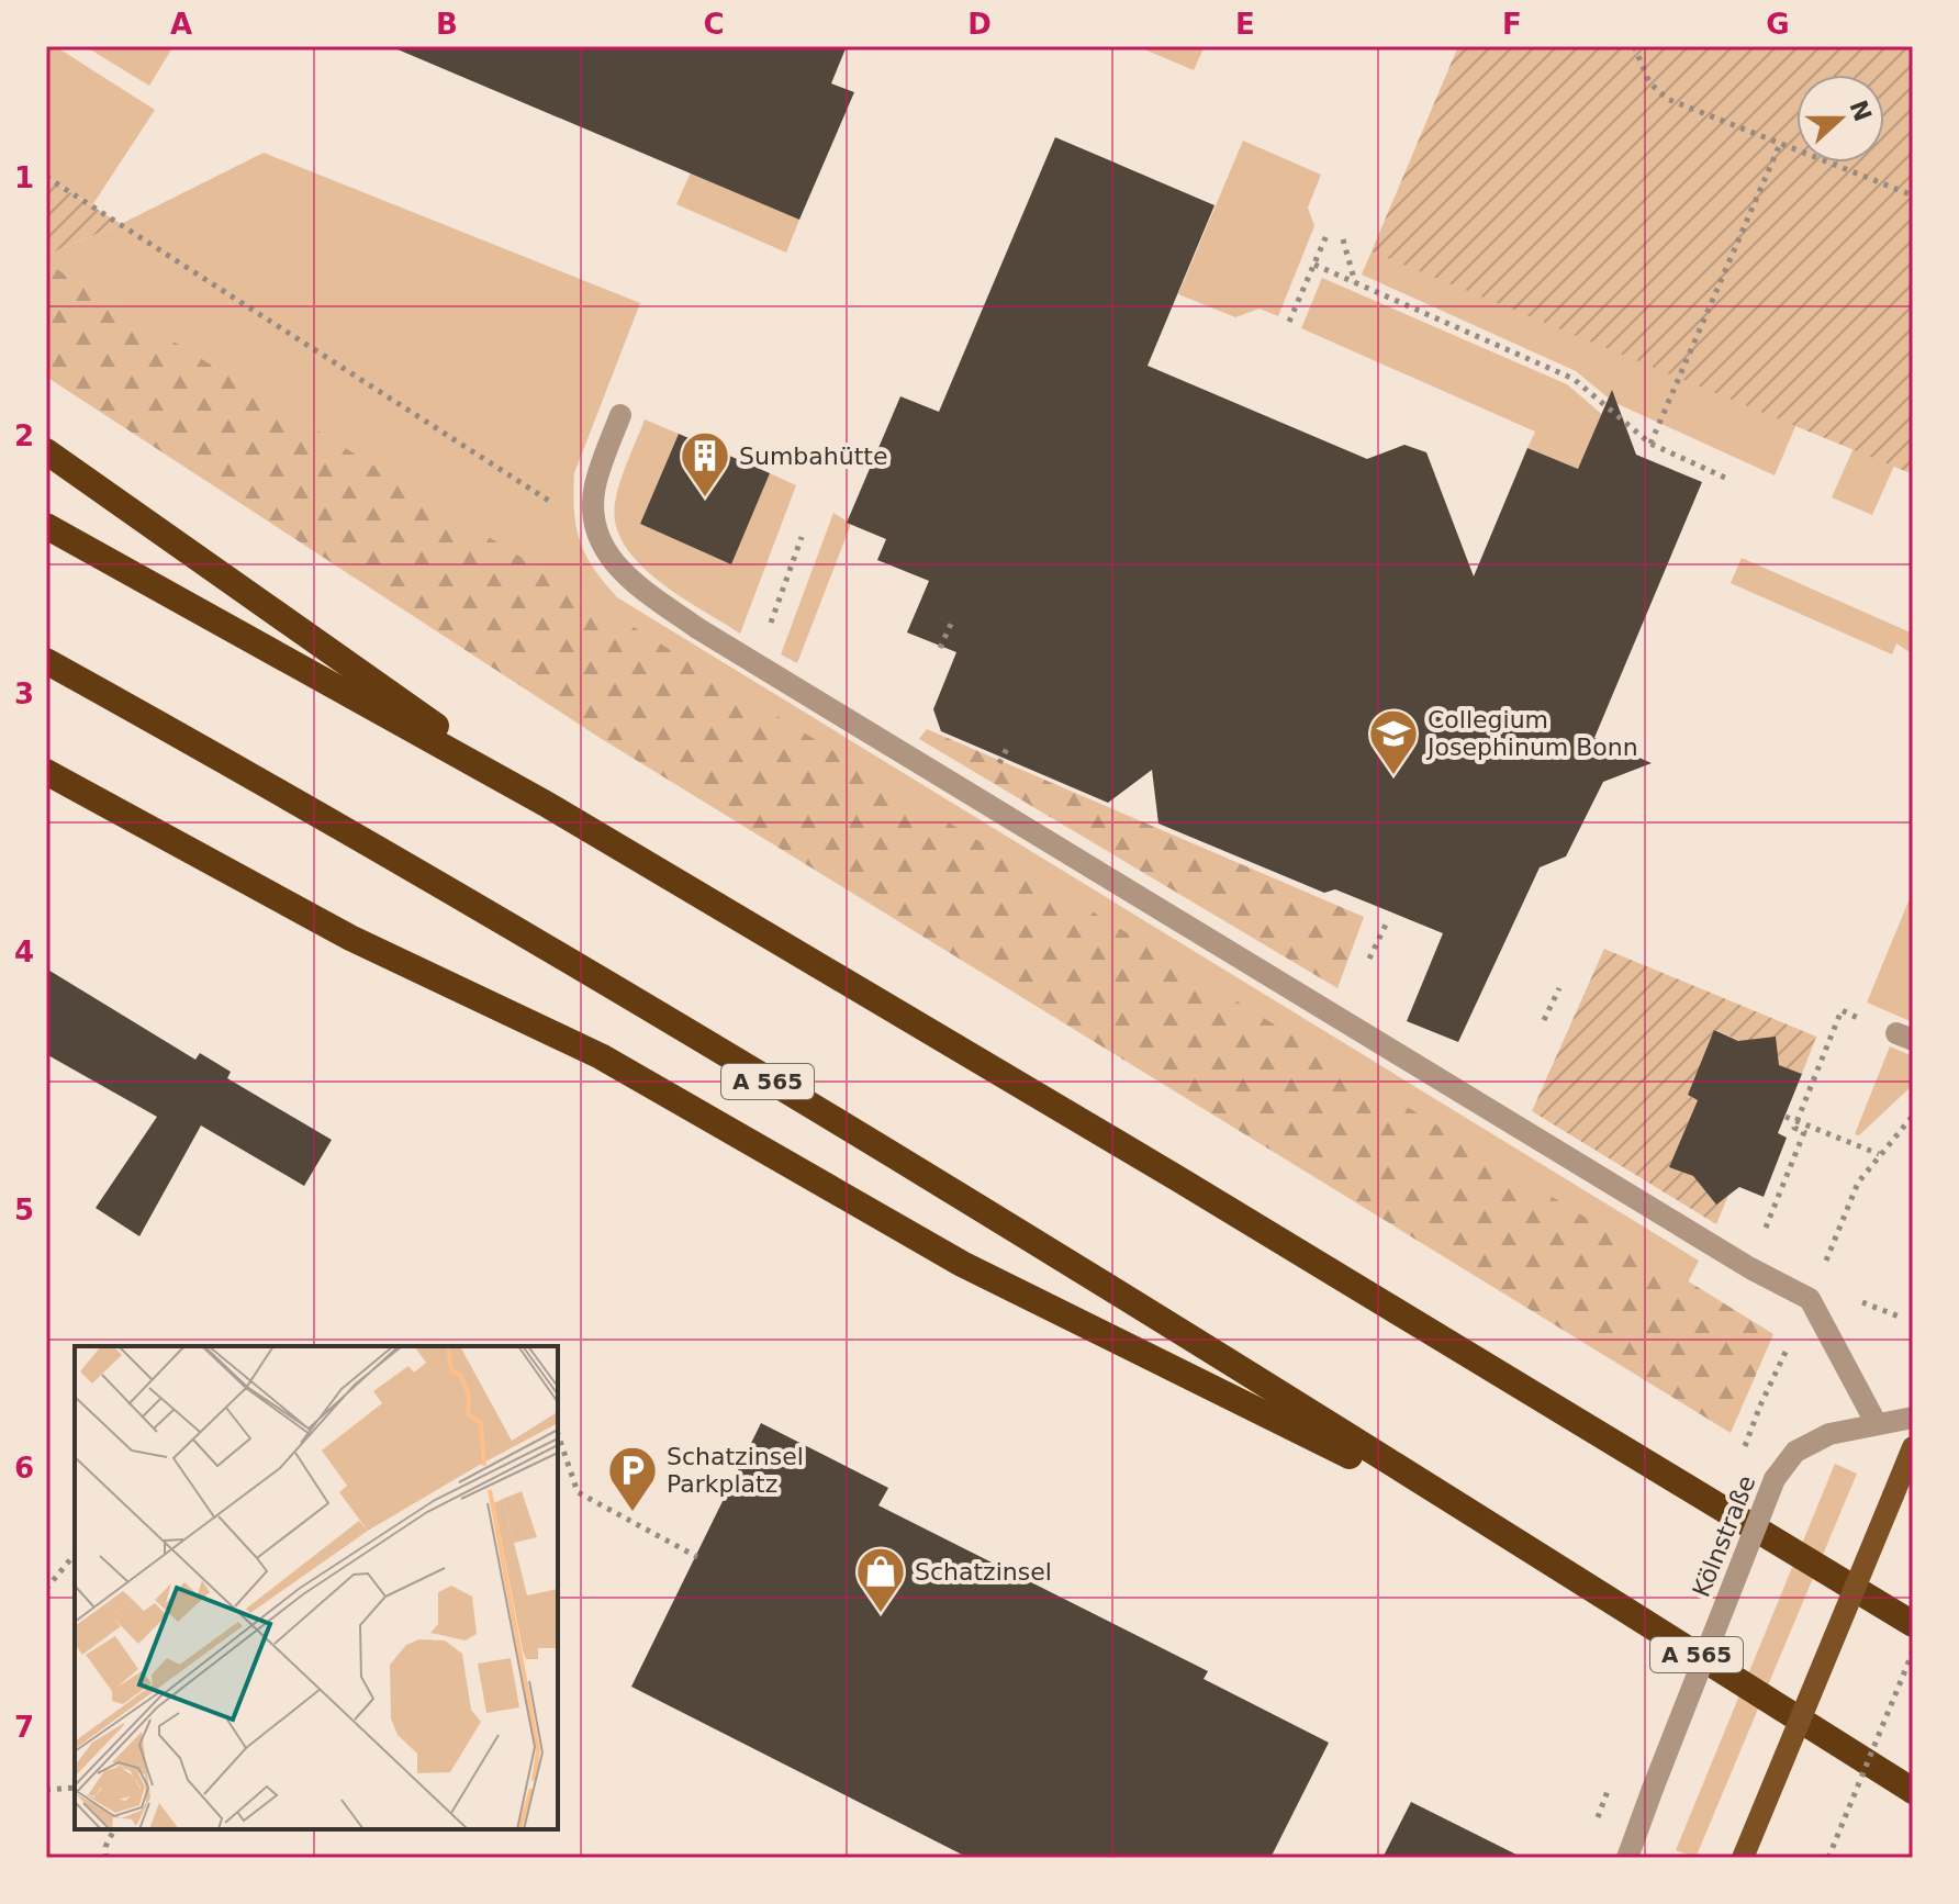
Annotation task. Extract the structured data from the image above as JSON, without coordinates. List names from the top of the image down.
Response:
{
  "streets": {
    "highway": ["A 565"],
    "lane": ["Kölnstraße"]
  },
  "places": {
    "building": ["Sumbahütte"],
    "school or university": ["Collegium Josephinum Bonn"],
    "parking": ["Schatzinsel Parkplatz"],
    "shop": ["Schatzinsel"]
  },
  "north": "right",
  "grid": {
    "columns": [
      "A",
      "B",
      "C",
      "D",
      "E",
      "F",
      "G"
    ],
    "rows": [
      "1",
      "2",
      "3",
      "4",
      "5",
      "6",
      "7"
    ]
  }
}
